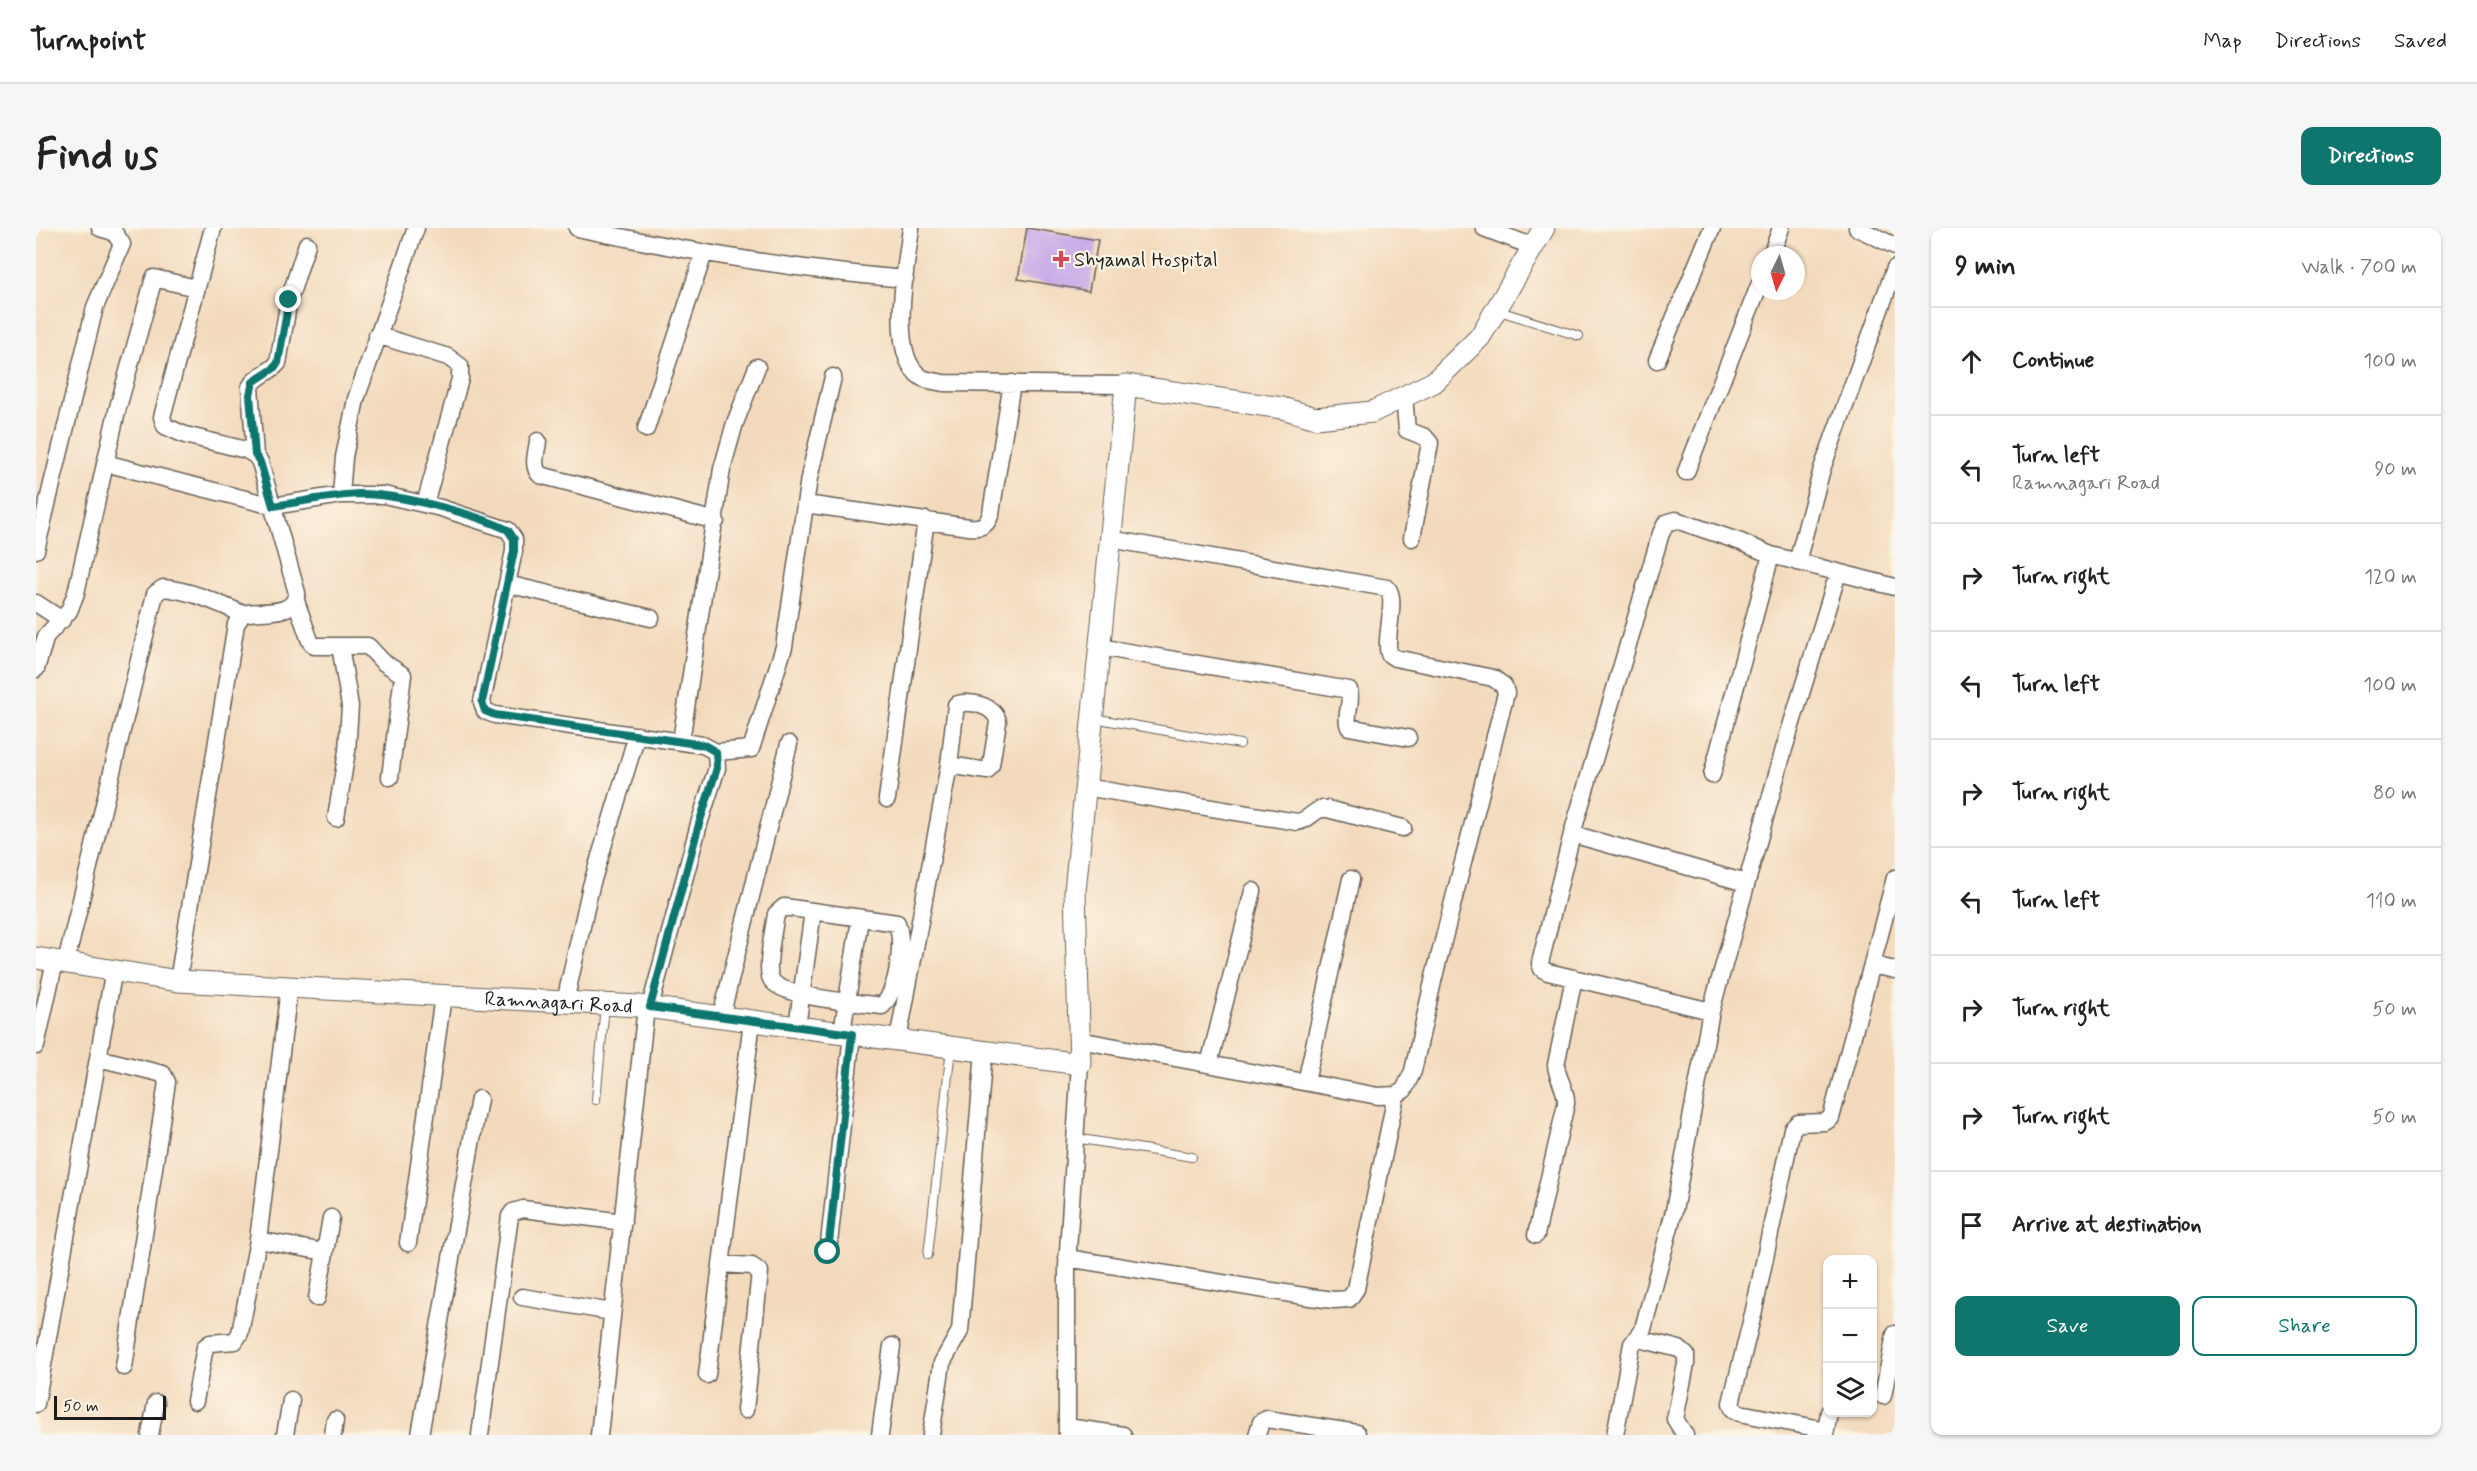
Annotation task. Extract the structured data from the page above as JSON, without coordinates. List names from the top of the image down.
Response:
{
  "streets": {
    "street": ["Ramnagari Road"]
  },
  "places": {
    "health": ["Shyamal Hospital"]
  },
  "scale_bar": "50 m",
  "north": "bottom",
  "page": {
    "header": "Turnpoint",
    "nav": ["Map", "Directions", "Saved"],
    "buttons": [
      "Directions",
      ["Save", "Share"]
    ],
    "title": "Find us",
    "heading": ["9 min", "Walk · 700 m"],
    "list": [
      ["Continue", "100 m"],
      ["Turn left", "Ramnagari Road", "90 m"],
      ["Turn right", "120 m"],
      ["Turn left", "100 m"],
      ["Turn right", "80 m"],
      ["Turn left", "110 m"],
      ["Turn right", "50 m"],
      ["Turn right", "50 m"],
      "Arrive at destination"
    ],
    "map_buttons": ["+", "−"],
    "scale": "50 m"
  }
}
